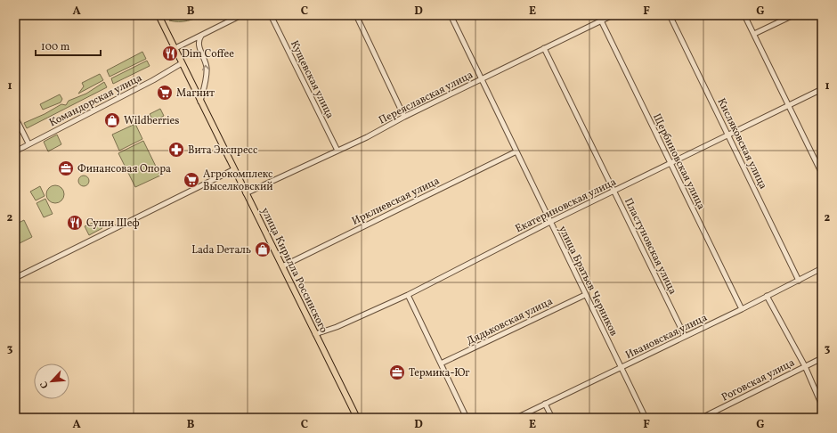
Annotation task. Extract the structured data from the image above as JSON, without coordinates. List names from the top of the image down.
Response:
{
  "streets": {
    "main road": ["улица Кирилла Россинского"],
    "street": [
      "Кущевская улица",
      "Переяславская улица",
      "Командорская улица",
      "Кисляковская улица",
      "Щербиновская улица",
      "Ирклиевская улица",
      "Екатериновская улица",
      "Пластуновская улица",
      "улица Братьев Черников",
      "Дядьковская улица",
      "Ивановская улица",
      "Роговская улица"
    ]
  },
  "crossings": [
    ["Кущевская улица", "Переяславская улица"],
    ["Переяславская улица", "Щербиновская улица"],
    ["Переяславская улица", "Пластуновская улица"],
    ["Переяславская улица", "улица Кирилла Россинского"],
    ["Переяславская улица", "улица Братьев Черников"],
    ["Командорская улица", "улица Кирилла Россинского"],
    ["Кисляковская улица", "Екатериновская улица"],
    ["Кисляковская улица", "Ивановская улица"],
    ["Щербиновская улица", "Екатериновская улица"],
    ["Щербиновская улица", "Ивановская улица"],
    ["Ирклиевская улица", "улица Кирилла Россинского"],
    ["Ирклиевская улица", "улица Братьев Черников"],
    ["Екатериновская улица", "Пластуновская улица"],
    ["Екатериновская улица", "улица Кирилла Россинского"],
    ["Екатериновская улица", "улица Братьев Черников"],
    ["Пластуновская улица", "Ивановская улица"],
    ["улица Братьев Черников", "Дядьковская улица"],
    ["улица Братьев Черников", "Ивановская улица"]
  ],
  "places": {
    "restaurant": ["Dim Coffee", "Суши Шеф"],
    "supermarket": ["Магнит", "Агрокомплекс Выселковский"],
    "shop": ["Wildberries", "Lada Dеталь"],
    "pharmacy": ["Вита Экспресс"],
    "office": ["Финансовая Опора", "Термика-Юг"]
  },
  "scale_bar": "100 m",
  "north": "bottom left",
  "grid": {
    "columns": [
      "A",
      "B",
      "C",
      "D",
      "E",
      "F",
      "G"
    ],
    "rows": ["1", "2", "3"]
  }
}
